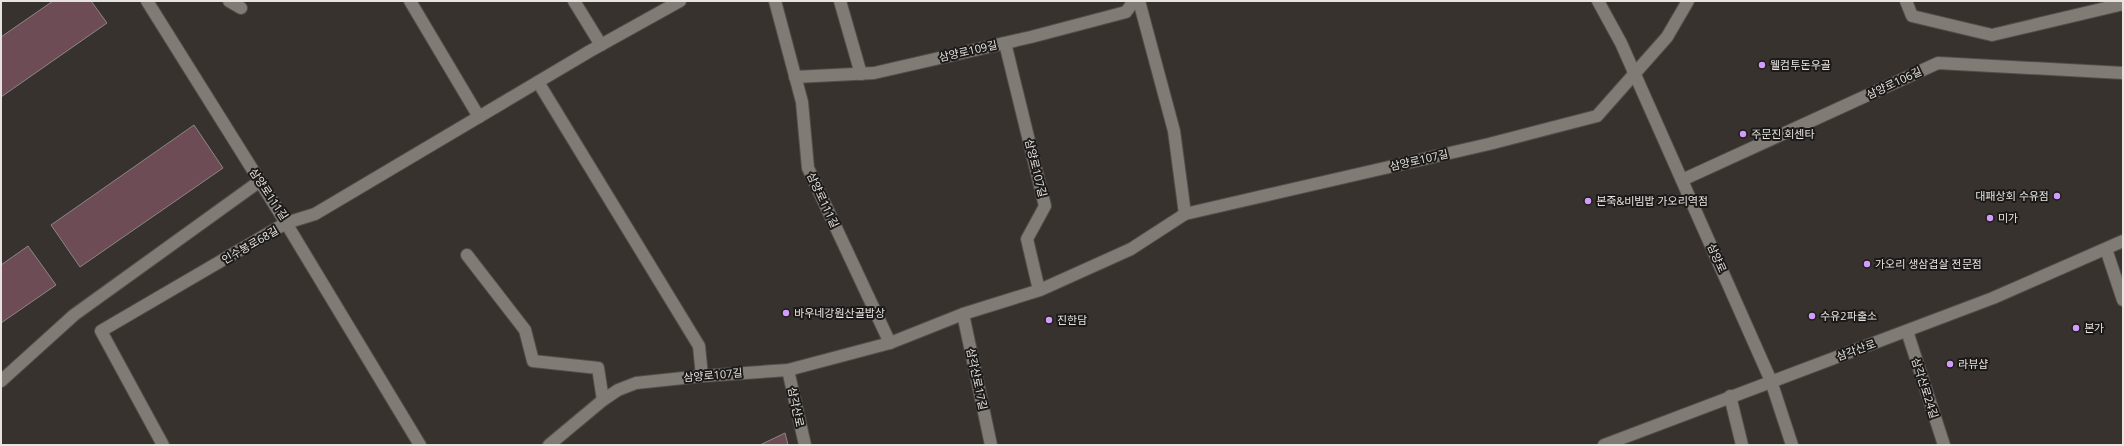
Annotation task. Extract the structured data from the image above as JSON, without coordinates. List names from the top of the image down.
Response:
{
  "streets": {
    "street": [
      "삼양로109길",
      "삼양로106길",
      "삼양로107길",
      "삼양로111길",
      "인수봉로68길",
      "삼양로",
      "삼각산로",
      "삼각산로17길",
      "삼각산로24길"
    ]
  },
  "crossings": [
    ["삼양로109길", "삼양로107길"],
    ["삼양로109길", "삼양로111길"],
    ["삼양로106길", "삼양로"],
    ["삼양로107길", "삼양로111길"],
    ["삼양로107길", "삼양로"],
    ["삼양로107길", "삼각산로"],
    ["삼양로107길", "삼각산로17길"],
    ["삼양로111길", "인수봉로68길"],
    ["삼양로", "삼각산로"],
    ["삼각산로", "삼각산로24길"]
  ],
  "places": [
    "웰컴투돈우골",
    "주문진 회센타",
    "대패상회 수유점",
    "본죽&비빔밥 가오리역점",
    "미가",
    "가오리 생삼겹살 전문점",
    "바우네강원산골밥상",
    "수유2파출소",
    "진한담",
    "본가",
    "라뷰샵"
  ]
}
